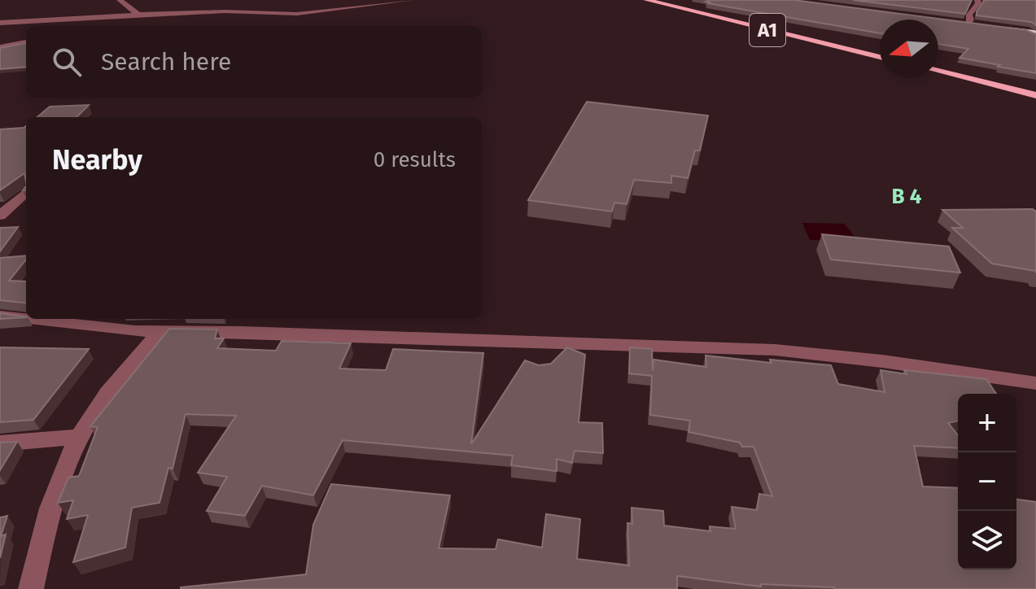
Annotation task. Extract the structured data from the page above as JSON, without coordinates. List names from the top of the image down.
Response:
{
  "streets": {
    "highway": ["A1"]
  },
  "districts": ["B 4"],
  "north": "left",
  "page": {
    "search": "Search here",
    "heading": ["Nearby", "0 results"],
    "map_buttons": ["+", "−"]
  }
}
